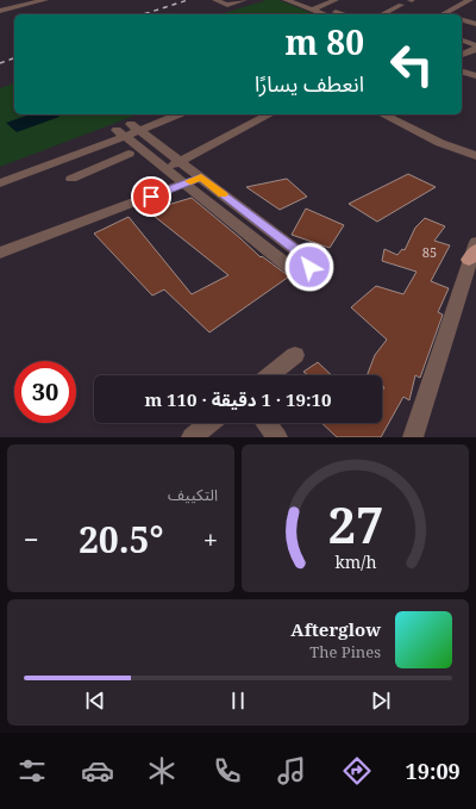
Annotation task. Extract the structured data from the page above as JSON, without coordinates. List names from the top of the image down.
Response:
{
  "house_numbers": ["85"],
  "page": {
    "turn": ["80 m", "انعطف يسارًا"],
    "limit": "30",
    "trip": "19:10 · 1 دقيقة · 110 m",
    "tile": "التكييف",
    "heat": ["−", "20.5°", "+"],
    "song": ["Afterglow", "The Pines"],
    "tabs": "19:09",
    "gauge": ["27", "km/h"]
  }
}
